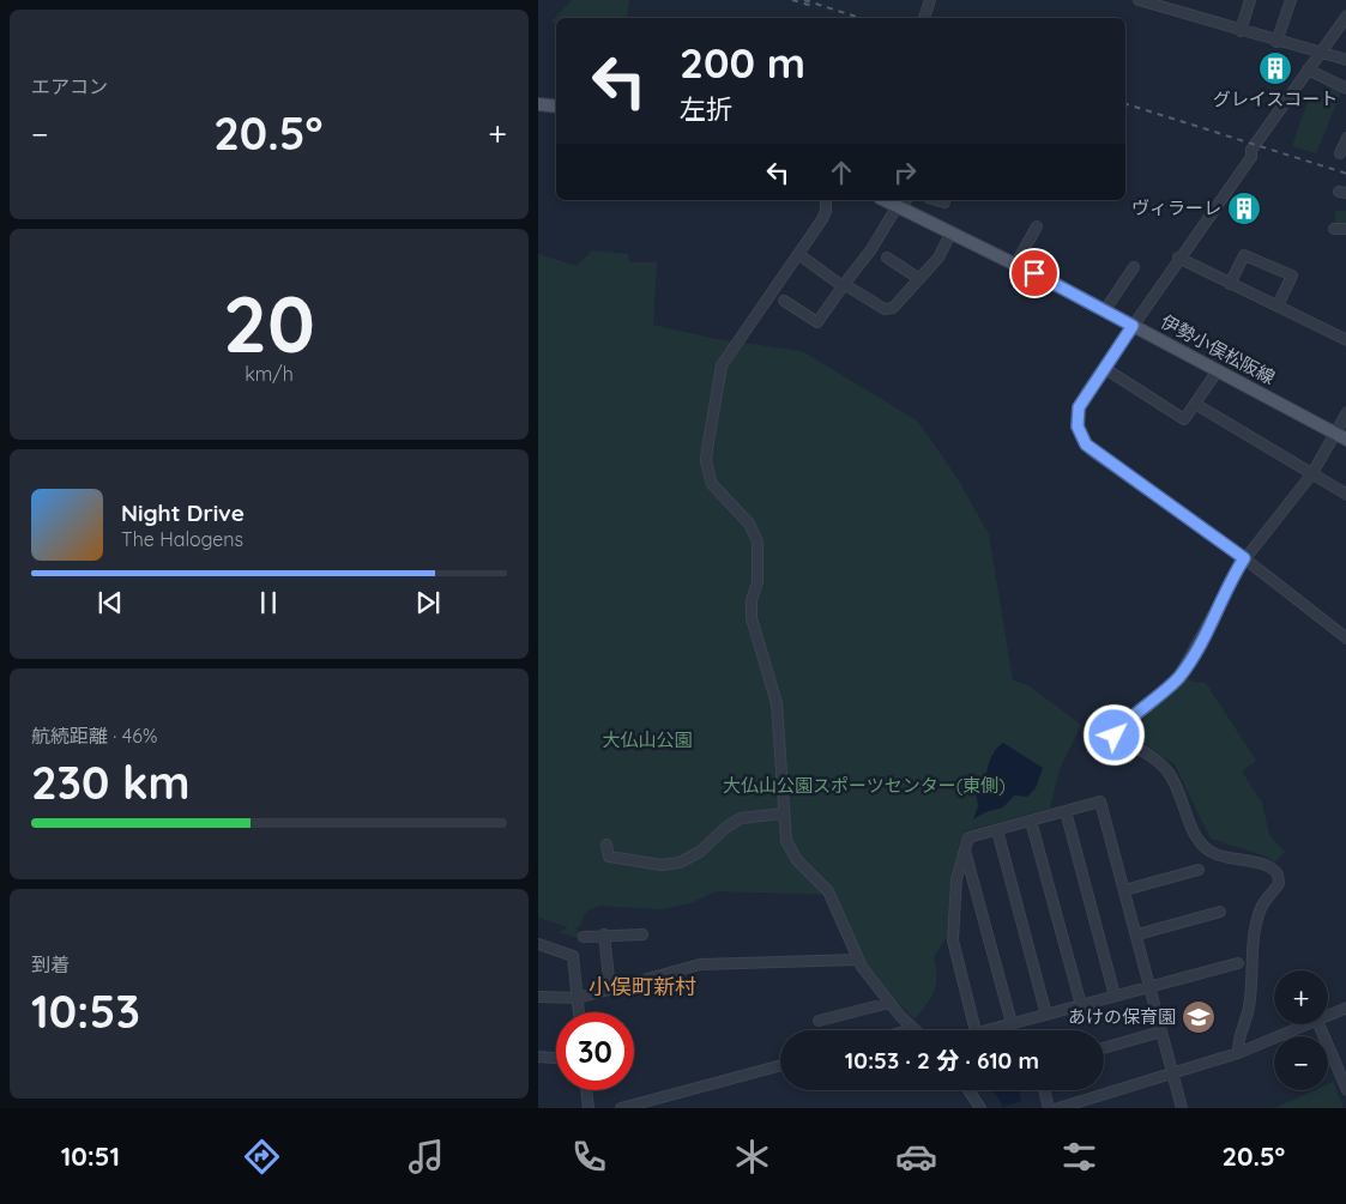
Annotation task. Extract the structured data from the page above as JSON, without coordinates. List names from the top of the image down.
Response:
{
  "streets": {
    "main road": ["伊勢小俣松阪線"]
  },
  "districts": ["小俣町新村"],
  "parks": ["大仏山公園", "大仏山公園スポーツセンター(東側)"],
  "places": {
    "building": ["グレイスコート", "ヴィラーレ"],
    "school or university": ["あけの保育園"]
  },
  "page": {
    "tile": [
      "エアコン",
      ["20", "km/h"],
      ["航続距離 · 46%", "230 km"],
      ["到着", "10:53"]
    ],
    "turn": ["200 m", "左折"],
    "heat": ["−", "20.5°", "+"],
    "song": ["Night Drive", "The Halogens"],
    "map_buttons": ["+", "−"],
    "limit": "30",
    "trip": "10:53 · 2 分 · 610 m",
    "tabs": ["10:51", "20.5°"]
  }
}
